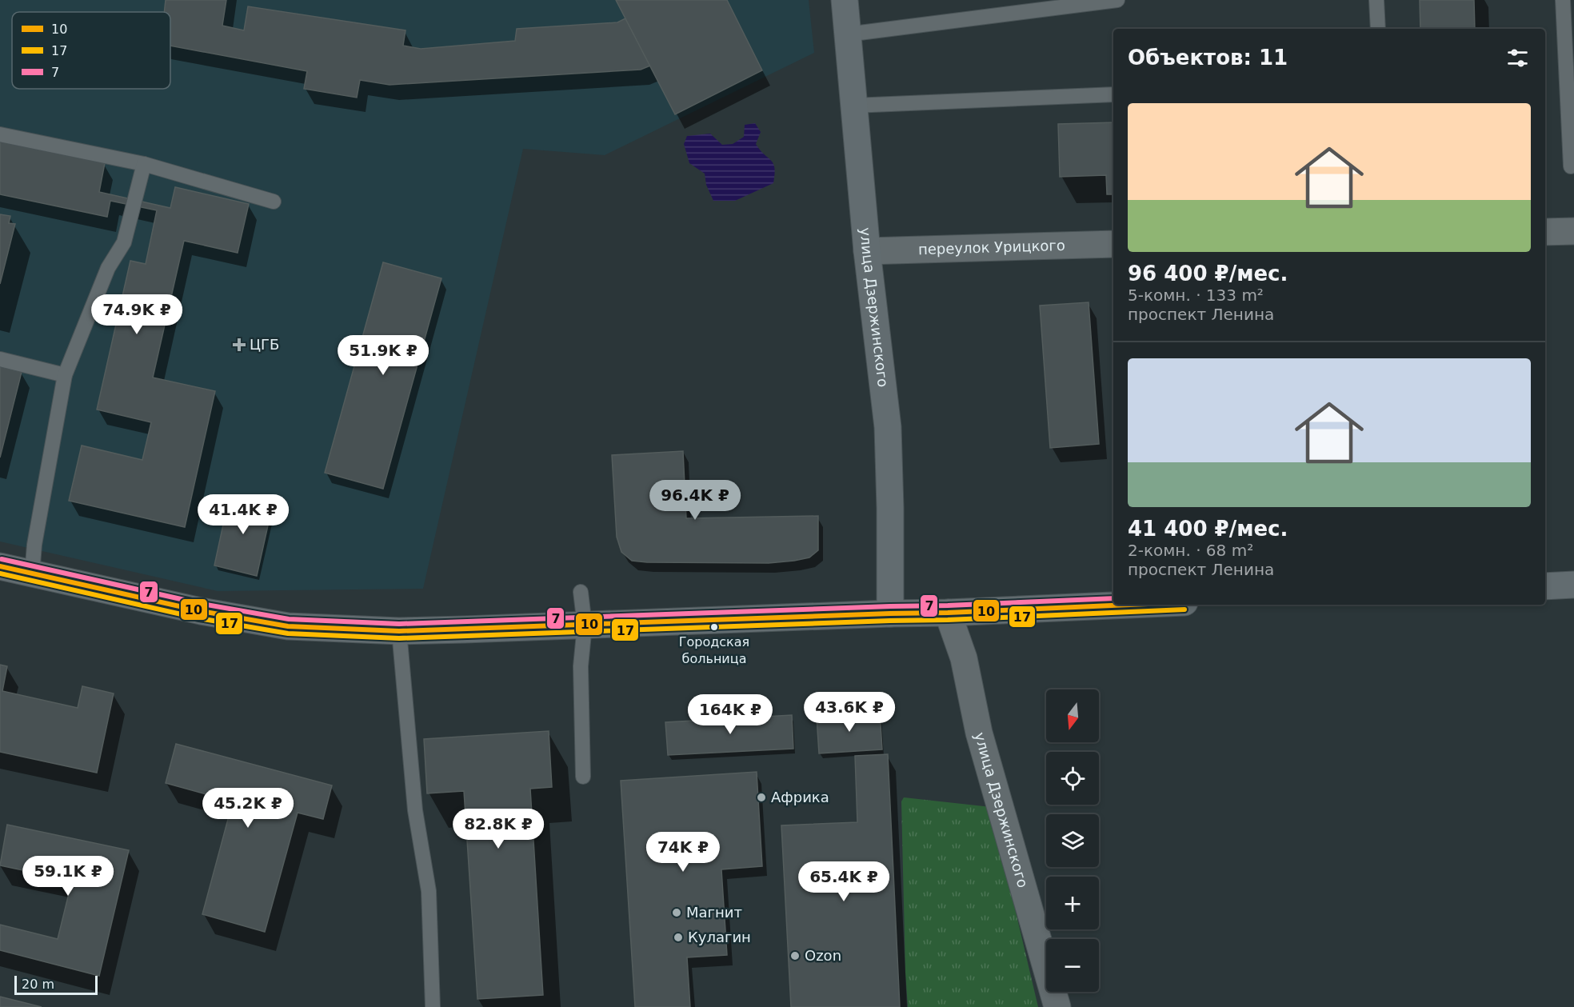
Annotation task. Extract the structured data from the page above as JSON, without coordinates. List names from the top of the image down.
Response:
{
  "streets": {
    "main road": ["улица Дзержинского"],
    "street": ["переулок Урицкого"]
  },
  "crossings": [
    ["переулок Урицкого", "улица Дзержинского"]
  ],
  "places": {
    "health": ["ЦГБ"],
    "other": [
      "Городская больница",
      "Африка",
      "Магнит",
      "Кулагин",
      "Ozon"
    ]
  },
  "lines": ["transit line 7", "transit line 10", "transit line 17"],
  "legend": ["10", "17", "7"],
  "scale_bar": "20 m",
  "north": "bottom",
  "page": {
    "heading": "Объектов: 11",
    "list": [
      {
        "name": "96 400 ₽/мес.",
        "note": "5-комн. · 133 m² · проспект Ленина"
      },
      {
        "name": "41 400 ₽/мес.",
        "note": "2-комн. · 68 m² · проспект Ленина"
      }
    ],
    "price": [
      "74.9K ₽",
      "51.9K ₽",
      "96.4K ₽",
      "41.4K ₽",
      "43.6K ₽",
      "164K ₽",
      "45.2K ₽",
      "82.8K ₽",
      "74K ₽",
      "59.1K ₽",
      "65.4K ₽"
    ],
    "map_buttons": ["+", "−"],
    "scale": "20 m"
  }
}
